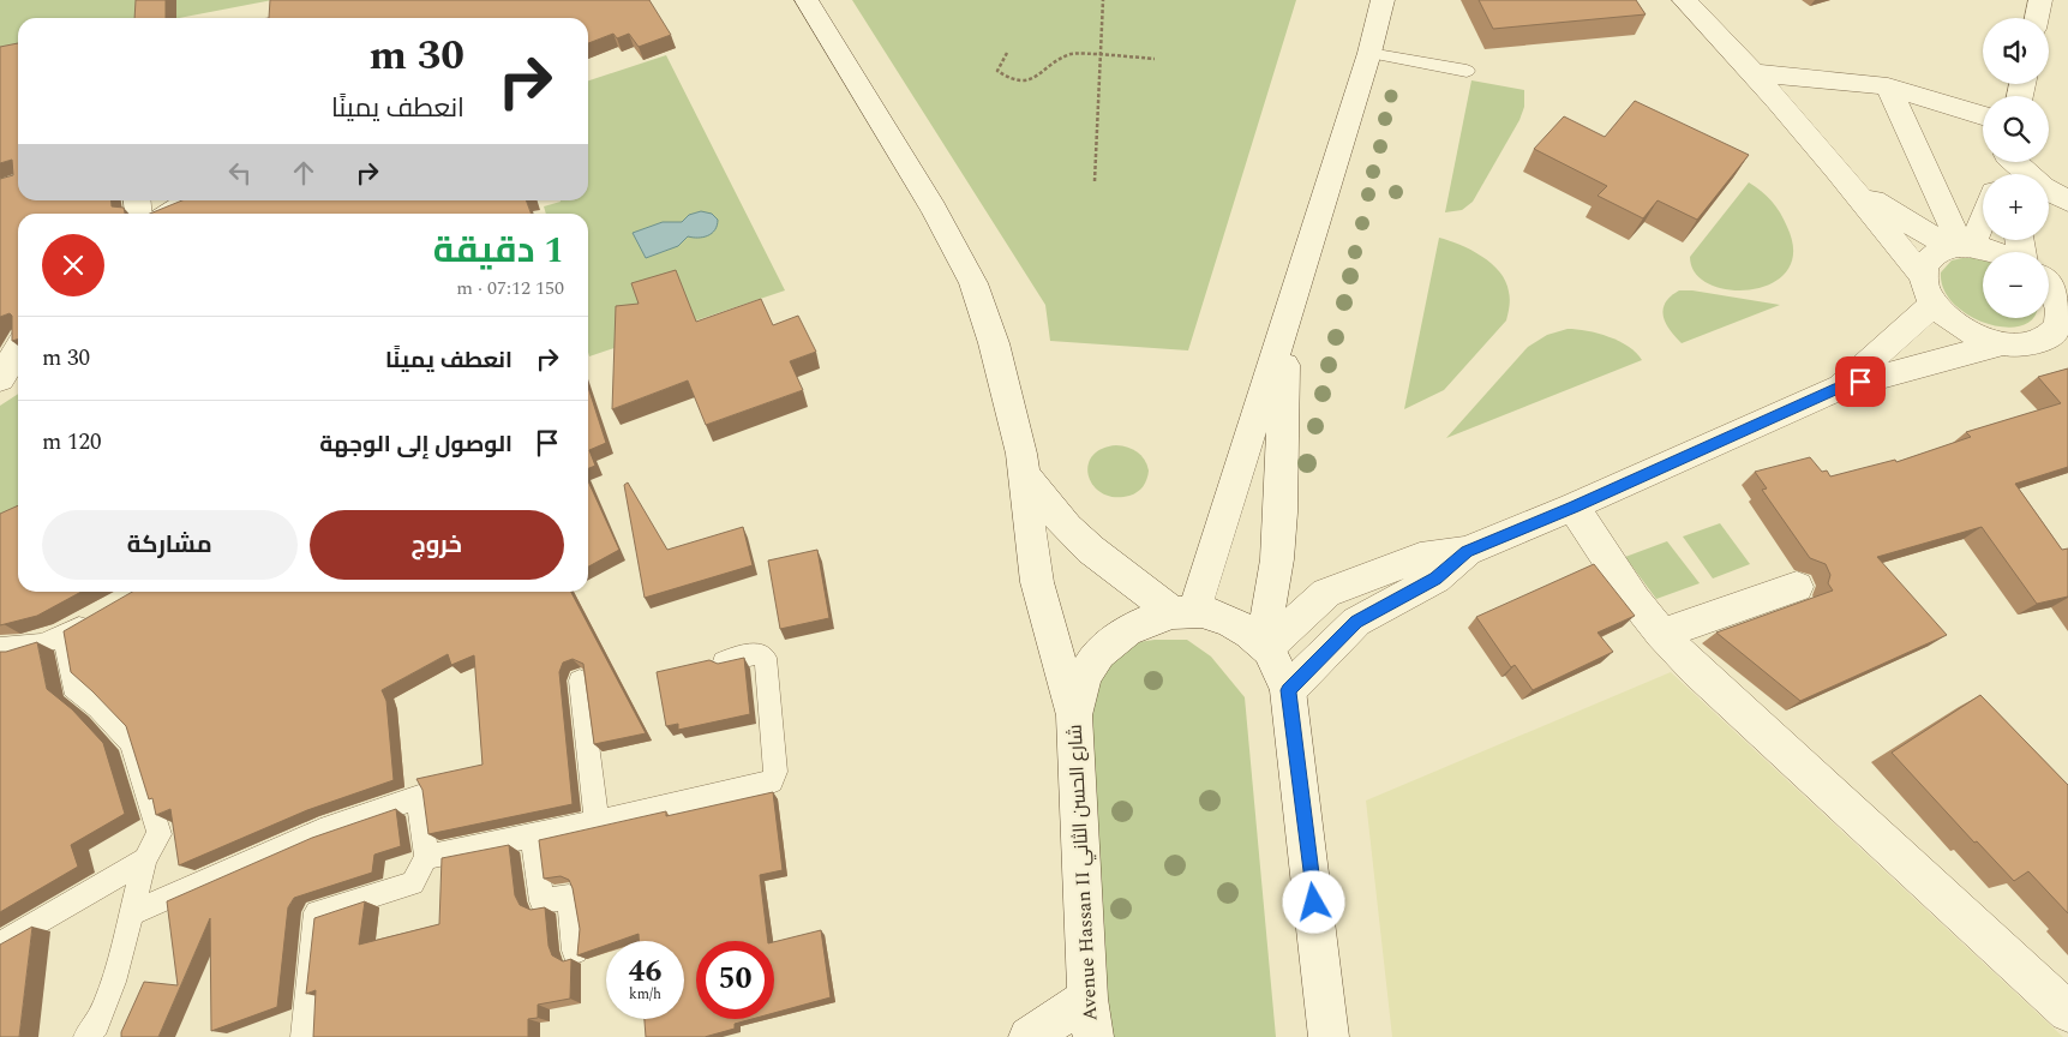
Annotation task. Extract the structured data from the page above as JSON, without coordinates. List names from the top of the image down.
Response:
{
  "streets": {
    "street": ["Avenue Hassan II شارع الحسن الثاني"]
  },
  "page": {
    "map_buttons": ["+", "−"],
    "turn": ["30 m", "انعطف يمينًا"],
    "heading": ["1 دقيقة", "150 m · 07:12"],
    "list": [
      {
        "name": "انعطف يمينًا",
        "value": "30 m"
      },
      {
        "name": "الوصول إلى الوجهة",
        "value": "120 m"
      }
    ],
    "buttons": ["خروج", "مشاركة"],
    "speed": "46 km/h",
    "limit": "50"
  }
}
